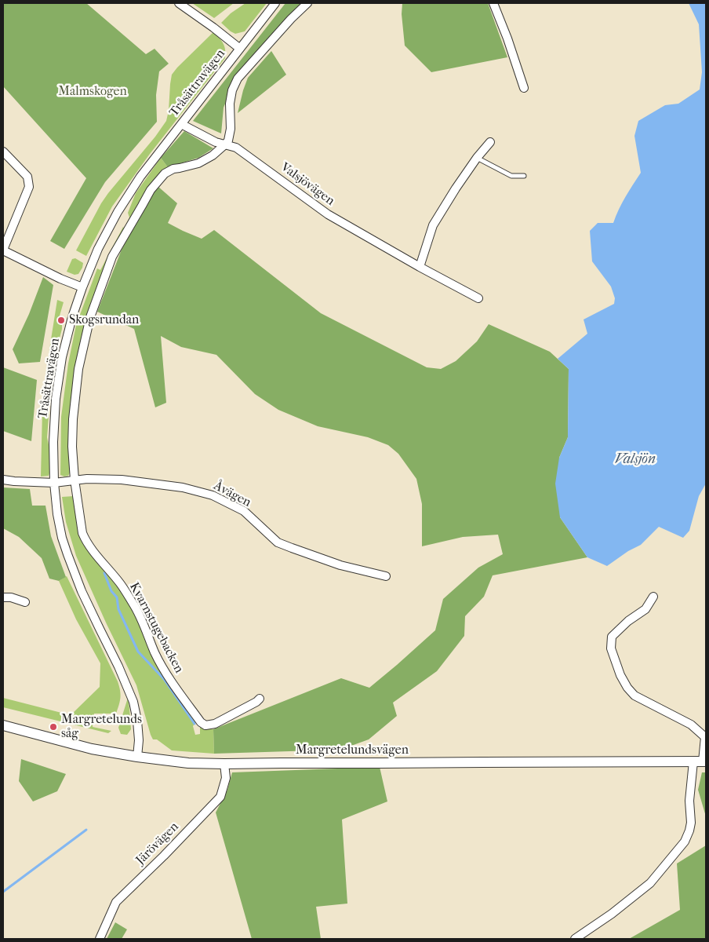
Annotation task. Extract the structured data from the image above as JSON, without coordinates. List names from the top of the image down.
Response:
{
  "streets": {
    "street": [
      "Tråsättravägen",
      "Valsjövägen",
      "Åvägen",
      "Kvarnstugebacken",
      "Margretelundsvägen",
      "Järövägen"
    ]
  },
  "crossings": [
    ["Tråsättravägen", "Valsjövägen"],
    ["Tråsättravägen", "Åvägen"],
    ["Tråsättravägen", "Margretelundsvägen"],
    ["Valsjövägen", "Kvarnstugebacken"],
    ["Åvägen", "Kvarnstugebacken"],
    ["Margretelundsvägen", "Järövägen"]
  ],
  "water": ["Valsjön"],
  "parks": ["Malmskogen"],
  "places": ["Skogsrundan", "Margretelunds såg"]
}
